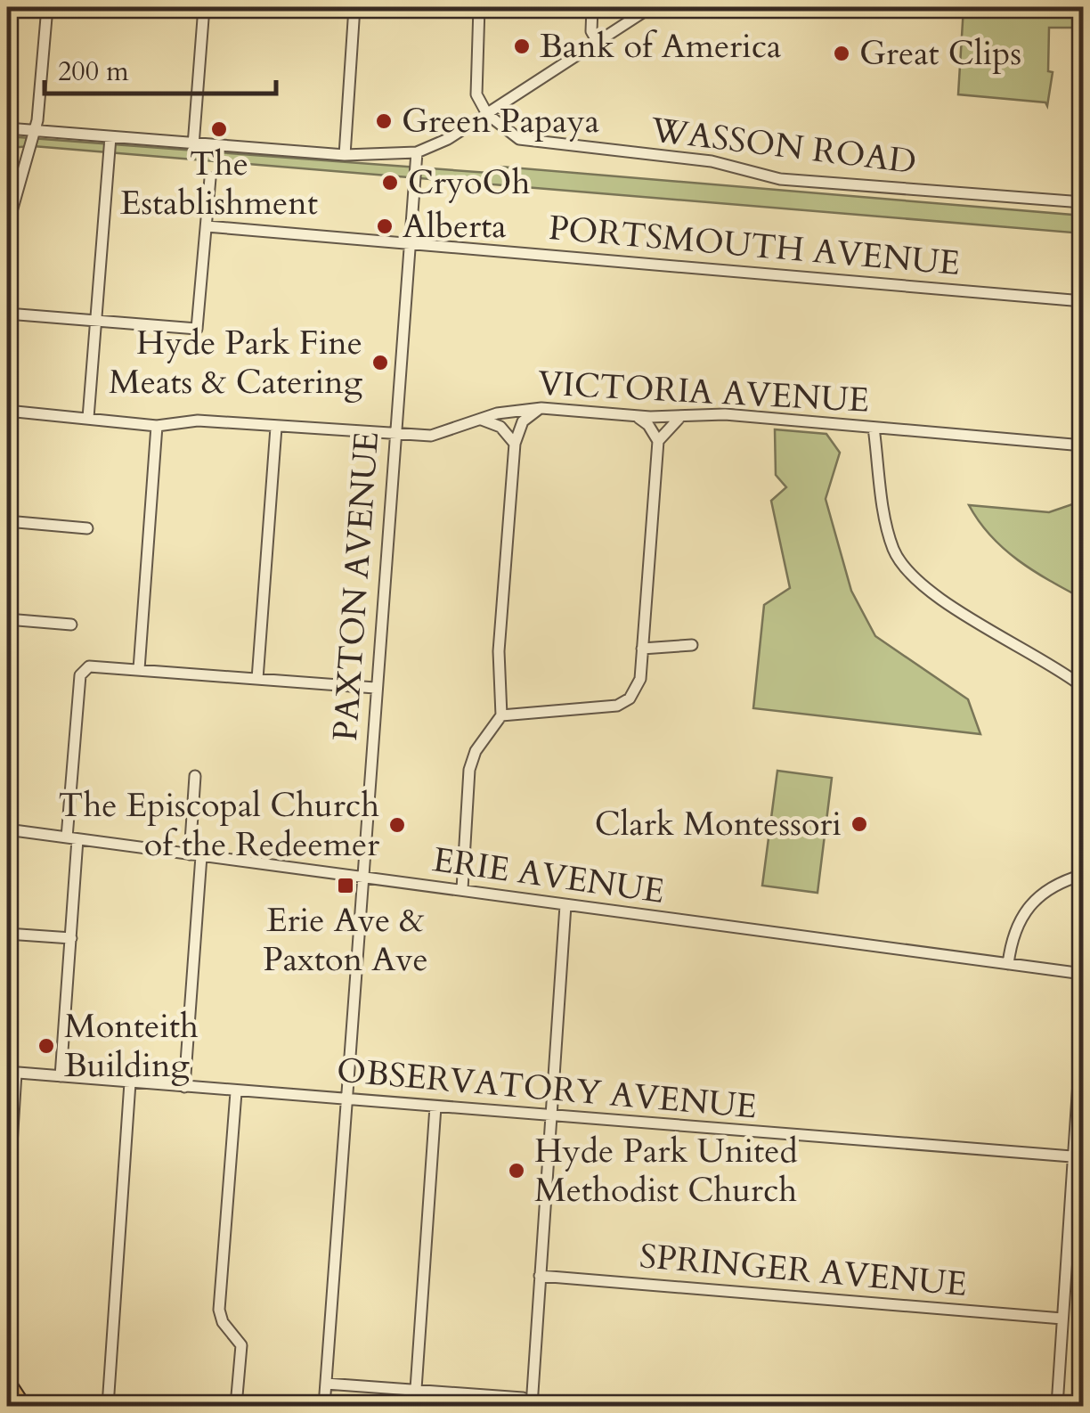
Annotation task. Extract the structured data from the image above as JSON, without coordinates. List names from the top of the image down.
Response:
{
  "streets": {
    "street": [
      "WASSON ROAD",
      "PORTSMOUTH AVENUE",
      "VICTORIA AVENUE",
      "PAXTON AVENUE",
      "ERIE AVENUE",
      "OBSERVATORY AVENUE",
      "SPRINGER AVENUE"
    ]
  },
  "crossings": [
    ["PORTSMOUTH AVENUE", "PAXTON AVENUE"],
    ["VICTORIA AVENUE", "PAXTON AVENUE"],
    ["PAXTON AVENUE", "ERIE AVENUE"],
    ["PAXTON AVENUE", "OBSERVATORY AVENUE"]
  ],
  "places": {
    "other": [
      "Bank of America",
      "Great Clips",
      "Green Papaya",
      "The Establishment",
      "CryoOh",
      "Alberta",
      "Hyde Park Fine Meats & Catering",
      "Clark Montessori",
      "The Episcopal Church of the Redeemer",
      "Monteith Building",
      "Hyde Park United Methodist Church"
    ],
    "transit": ["Erie Ave & Paxton Ave"]
  },
  "scale_bar": "200 m"
}
